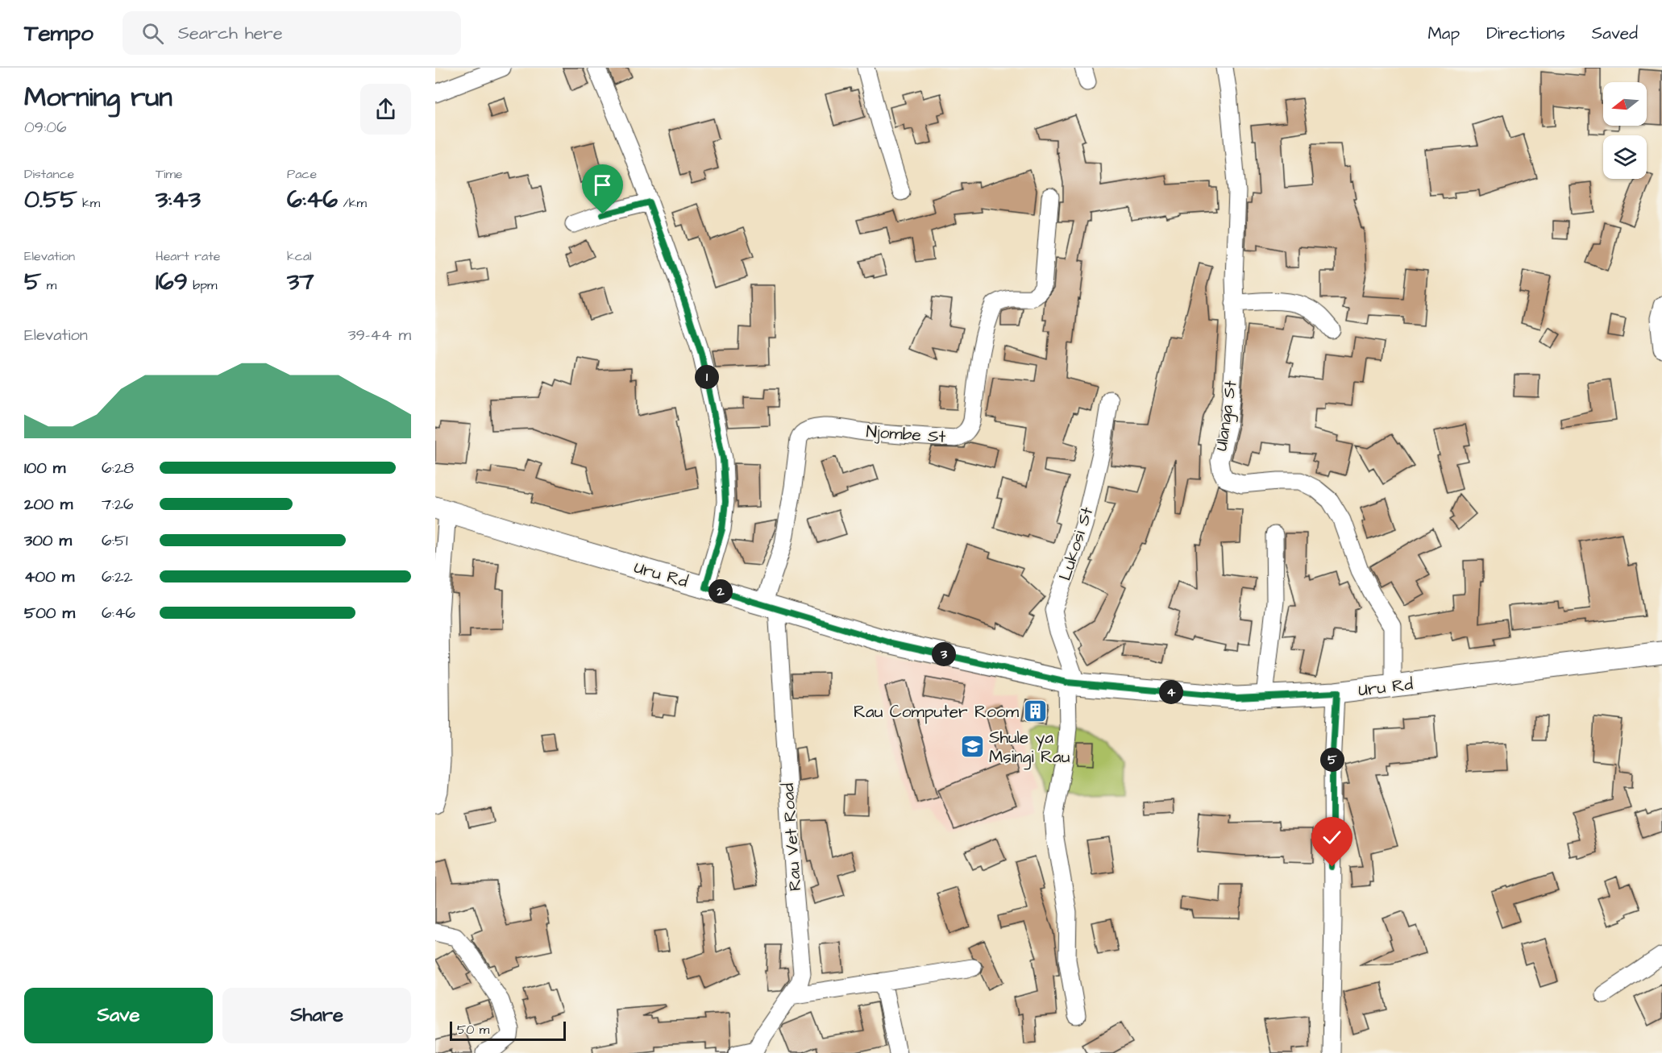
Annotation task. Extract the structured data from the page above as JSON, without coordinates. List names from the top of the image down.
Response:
{
  "streets": {
    "street": [
      "Ulanga St",
      "Njombe St",
      "Lukosi St",
      "Uru Rd",
      "Rau Vet Road"
    ]
  },
  "crossings": [
    ["Ulanga St", "Uru Rd"],
    ["Njombe St", "Uru Rd"],
    ["Njombe St", "Rau Vet Road"],
    ["Lukosi St", "Uru Rd"],
    ["Uru Rd", "Rau Vet Road"]
  ],
  "places": {
    "building": ["Rau Computer Room"],
    "school or university": ["Shule ya Msingi Rau"]
  },
  "scale_bar": "50 m",
  "north": "left",
  "page": {
    "header": "Tempo",
    "search": "Search here",
    "nav": ["Map", "Directions", "Saved"],
    "heading": ["Morning run", "09:06"],
    "stats": [
      ["Distance", "0.55 km"],
      ["Time", "3:43"],
      ["Pace", "6:46 /km"],
      ["Elevation", "5 m"],
      ["Heart rate", "169 bpm"],
      ["kcal", "37"]
    ],
    "chart": ["Elevation", "39–44 m"],
    "pins": [
      "1",
      "2",
      "3",
      "4",
      "5"
    ],
    "list": [
      {
        "name": "100 m",
        "note": "6:28"
      },
      {
        "name": "200 m",
        "note": "7:26"
      },
      {
        "name": "300 m",
        "note": "6:51"
      },
      {
        "name": "400 m",
        "note": "6:22"
      },
      {
        "name": "500 m",
        "note": "6:46"
      }
    ],
    "buttons": ["Save", "Share"],
    "scale": "50 m"
  }
}
